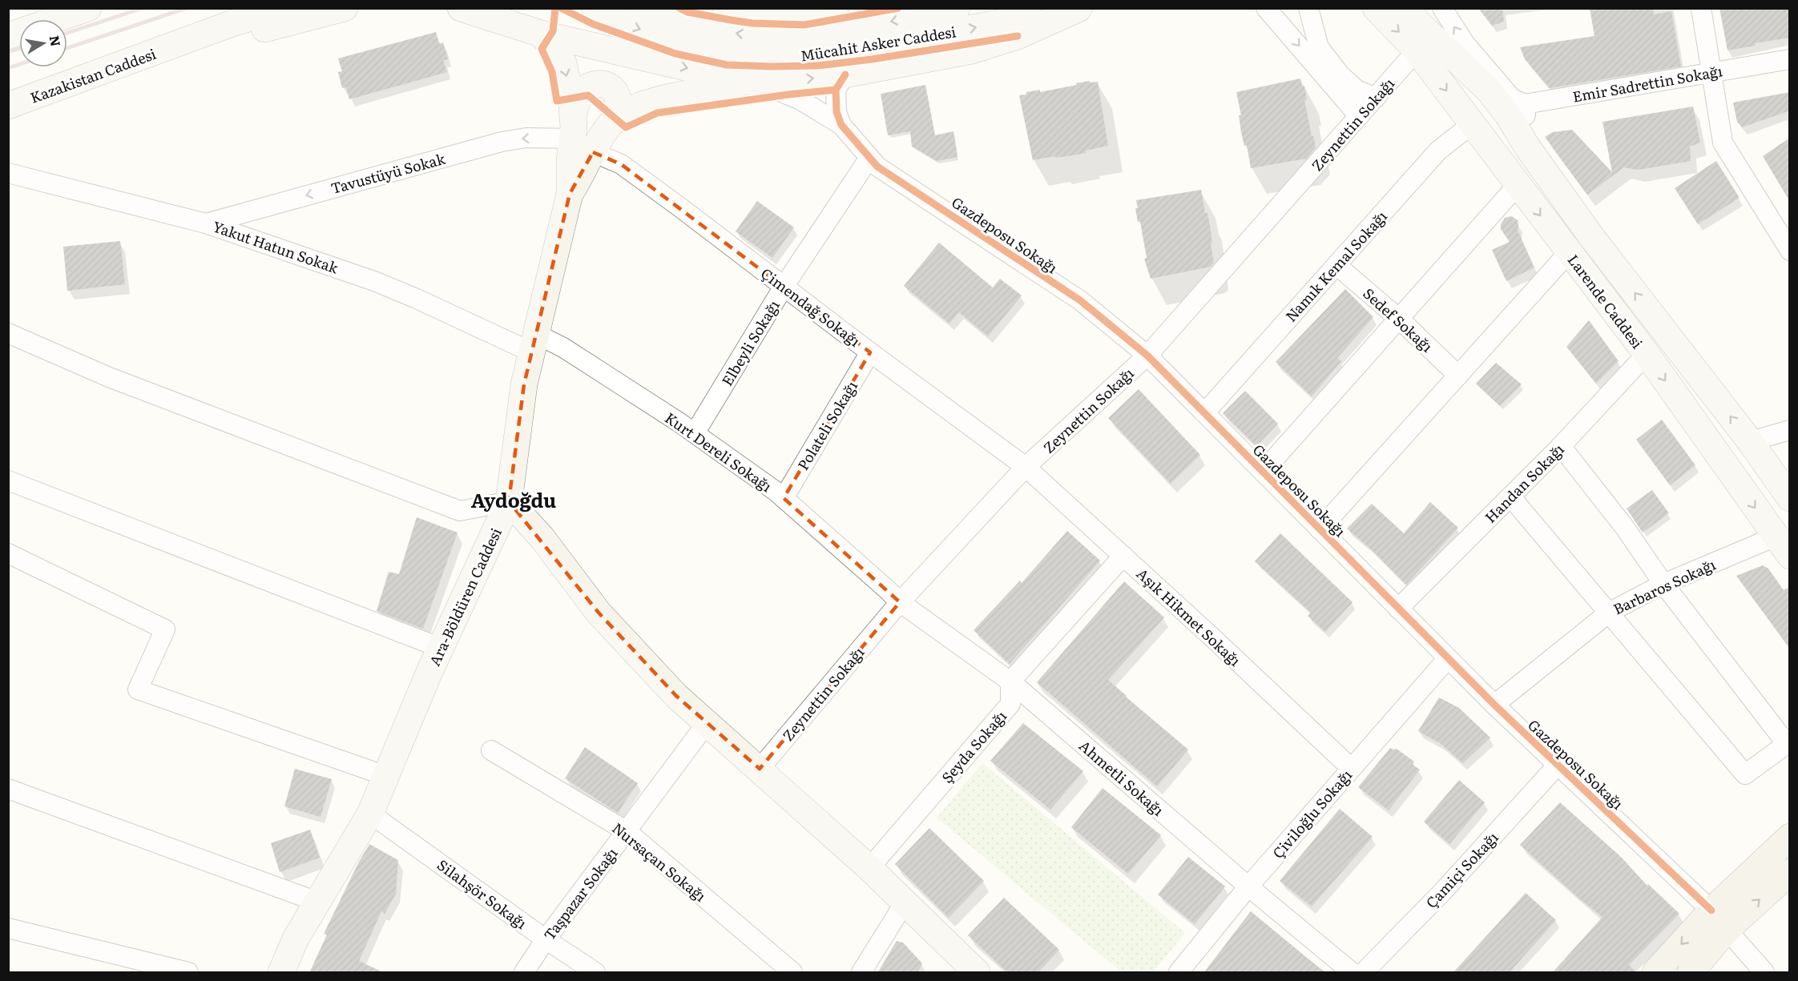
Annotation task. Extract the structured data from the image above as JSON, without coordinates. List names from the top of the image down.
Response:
{
  "streets": {
    "main road": [
      "Mücahit Asker Caddesi",
      "Kazakistan Caddesi",
      "Larende Caddesi",
      "Ara-Böldüren Caddesi"
    ],
    "street": [
      "Emir Sadrettin Sokağı",
      "Zeynettin Sokağı",
      "Tavustüyü Sokak",
      "Gazdeposu Sokağı",
      "Yakut Hatun Sokak",
      "Namık Kemal Sokağı",
      "Çimendağ Sokağı",
      "Sedef Sokağı",
      "Elbeyli Sokağı",
      "Polateli Sokağı",
      "Kurt Dereli Sokağı",
      "Handan Sokağı",
      "Barbaros Sokağı",
      "Aşık Hikmet Sokağı",
      "Şeyda Sokağı",
      "Ahmetli Sokağı",
      "Çiviloğlu Sokağı",
      "Nursaçan Sokağı",
      "Çamiçi Sokağı",
      "Silahşör Sokağı",
      "Taşpazar Sokağı"
    ]
  },
  "crossings": [
    ["Emir Sadrettin Sokağı", "Larende Caddesi"],
    ["Zeynettin Sokağı", "Gazdeposu Sokağı"],
    ["Zeynettin Sokağı", "Larende Caddesi"],
    ["Zeynettin Sokağı", "Çimendağ Sokağı"],
    ["Zeynettin Sokağı", "Kurt Dereli Sokağı"],
    ["Zeynettin Sokağı", "Aşık Hikmet Sokağı"],
    ["Zeynettin Sokağı", "Ahmetli Sokağı"],
    ["Tavustüyü Sokak", "Yakut Hatun Sokak"],
    ["Tavustüyü Sokak", "Çimendağ Sokağı"],
    ["Tavustüyü Sokak", "Ara-Böldüren Caddesi"],
    ["Gazdeposu Sokağı", "Namık Kemal Sokağı"],
    ["Gazdeposu Sokağı", "Elbeyli Sokağı"],
    ["Gazdeposu Sokağı", "Handan Sokağı"],
    ["Gazdeposu Sokağı", "Barbaros Sokağı"],
    ["Gazdeposu Sokağı", "Çiviloğlu Sokağı"],
    ["Gazdeposu Sokağı", "Çamiçi Sokağı"],
    ["Yakut Hatun Sokak", "Kurt Dereli Sokağı"],
    ["Yakut Hatun Sokak", "Ara-Böldüren Caddesi"],
    ["Namık Kemal Sokağı", "Larende Caddesi"],
    ["Namık Kemal Sokağı", "Sedef Sokağı"],
    ["Larende Caddesi", "Handan Sokağı"],
    ["Larende Caddesi", "Barbaros Sokağı"],
    ["Çimendağ Sokağı", "Elbeyli Sokağı"],
    ["Çimendağ Sokağı", "Polateli Sokağı"],
    ["Çimendağ Sokağı", "Ara-Böldüren Caddesi"],
    ["Çimendağ Sokağı", "Aşık Hikmet Sokağı"],
    ["Elbeyli Sokağı", "Kurt Dereli Sokağı"],
    ["Polateli Sokağı", "Kurt Dereli Sokağı"],
    ["Kurt Dereli Sokağı", "Ara-Böldüren Caddesi"],
    ["Kurt Dereli Sokağı", "Ahmetli Sokağı"],
    ["Ara-Böldüren Caddesi", "Silahşör Sokağı"],
    ["Aşık Hikmet Sokağı", "Çiviloğlu Sokağı"],
    ["Şeyda Sokağı", "Ahmetli Sokağı"],
    ["Ahmetli Sokağı", "Çiviloğlu Sokağı"],
    ["Nursaçan Sokağı", "Taşpazar Sokağı"],
    ["Silahşör Sokağı", "Taşpazar Sokağı"]
  ],
  "one_way": ["Tavustüyü Sokak"],
  "districts": ["Aydoğdu"],
  "north": "right"
}
